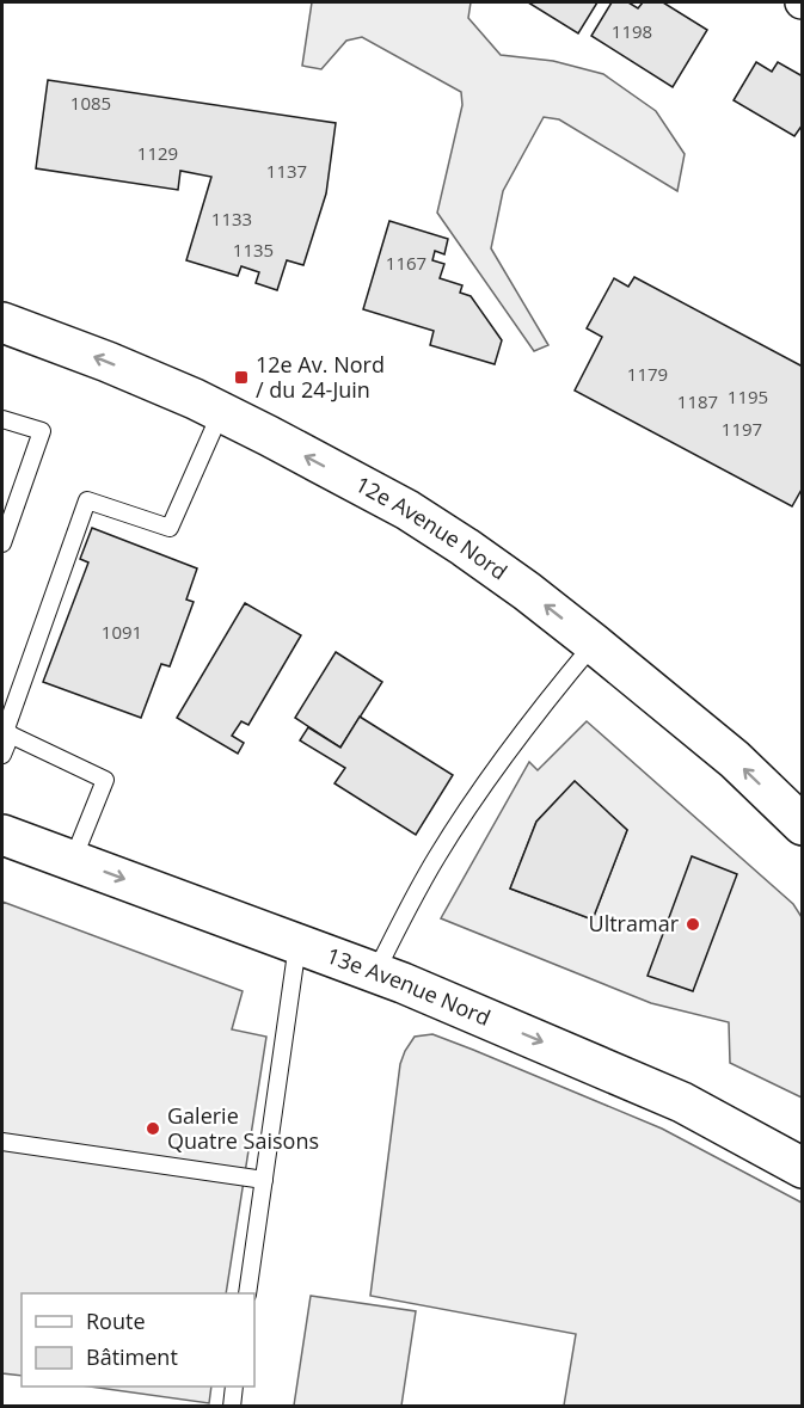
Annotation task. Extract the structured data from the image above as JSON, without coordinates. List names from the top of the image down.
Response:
{
  "streets": {
    "main road": ["12e Avenue Nord", "13e Avenue Nord"]
  },
  "one_way": ["12e Avenue Nord", "13e Avenue Nord"],
  "places": {
    "transit": ["12e Av. Nord / du 24-Juin"],
    "other": ["Ultramar", "Galerie Quatre Saisons"]
  },
  "house_numbers": [
    "1198",
    "1085",
    "1129",
    "1137",
    "1133",
    "1135",
    "1167",
    "1179",
    "1195",
    "1187",
    "1197",
    "1091"
  ],
  "legend": ["Route", "Bâtiment"]
}
